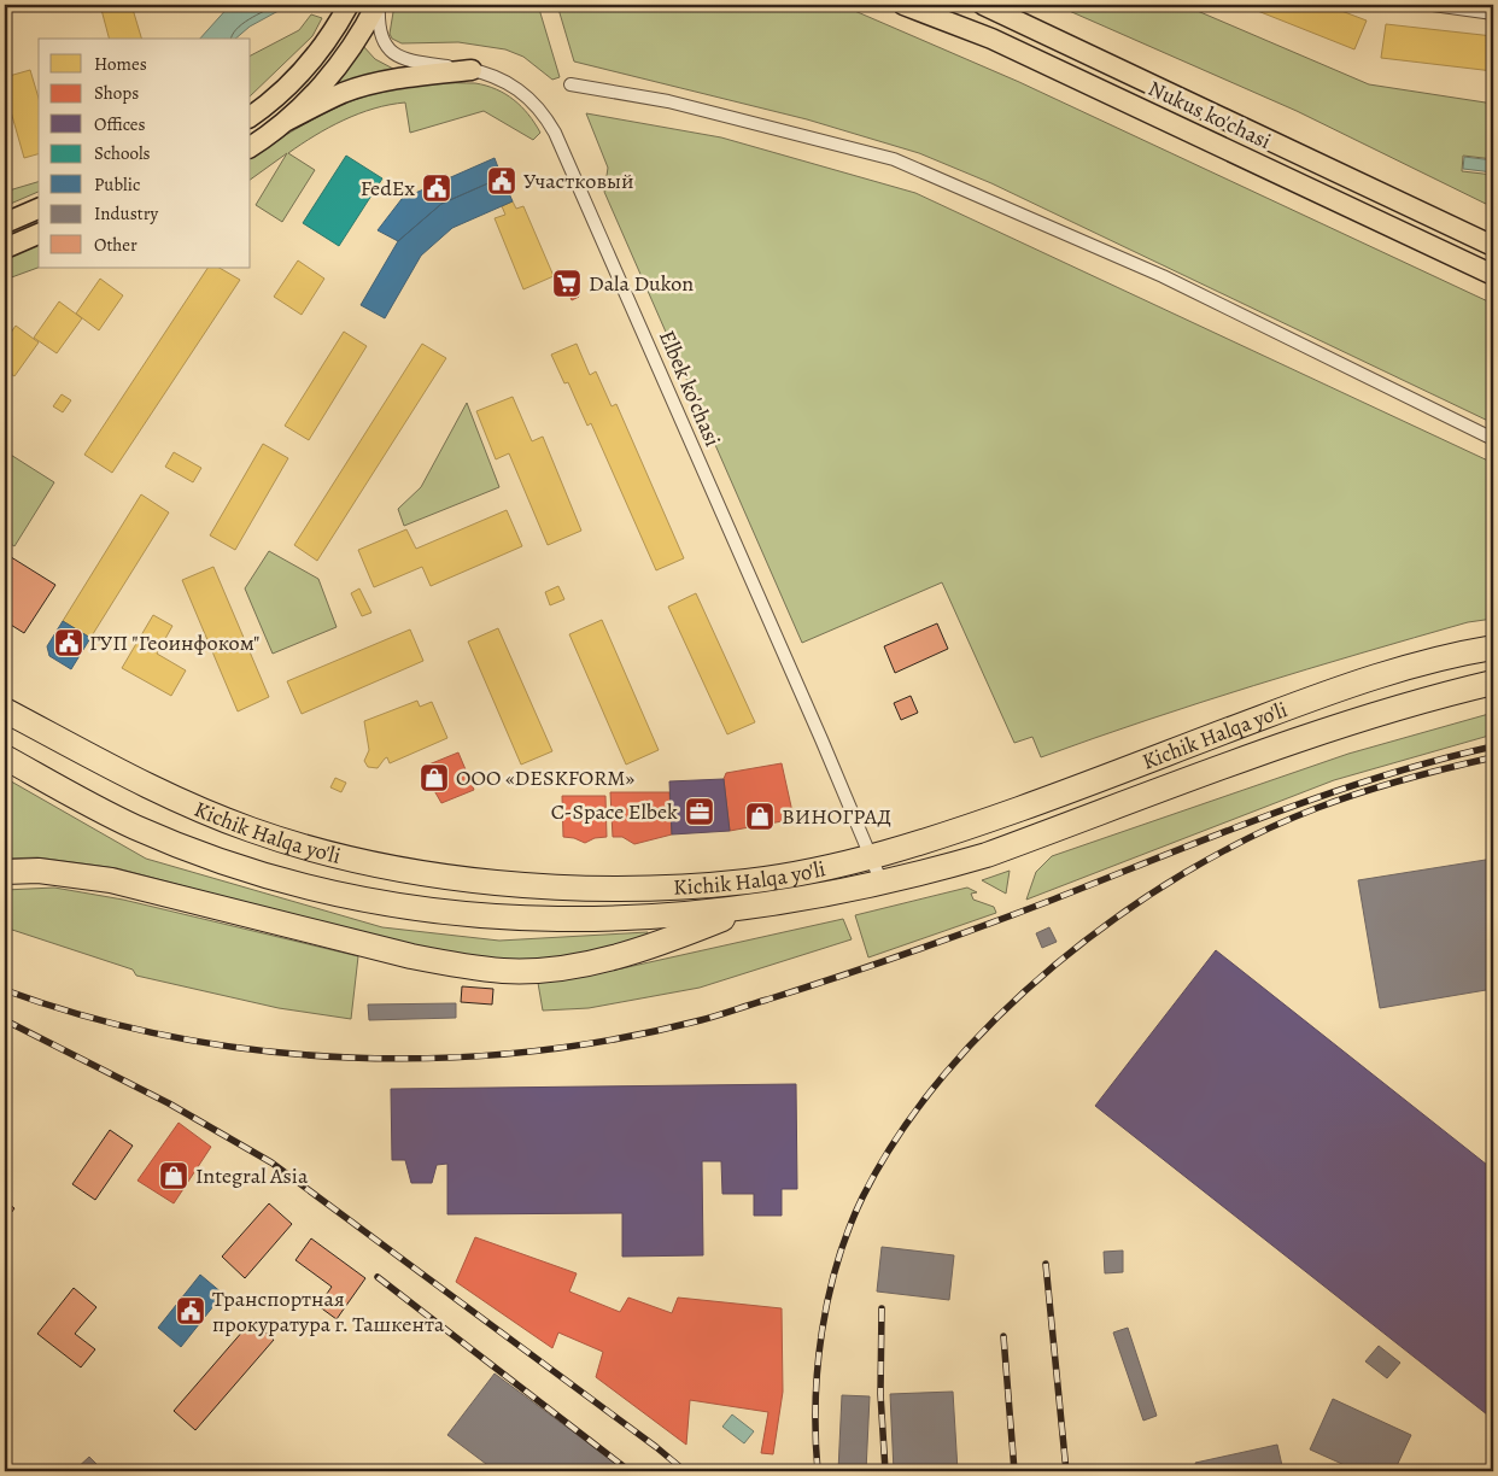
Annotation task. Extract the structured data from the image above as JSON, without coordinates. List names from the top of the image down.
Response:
{
  "streets": {
    "highway": ["Kichik Halqa yo'li"],
    "main road": ["Nukus ko'chasi"],
    "street": ["Elbek ko'chasi"]
  },
  "crossings": [
    ["Elbek ko'chasi", "Kichik Halqa yo'li"]
  ],
  "places": {
    "public building": [
      "Участковый",
      "FedEx",
      "ГУП \"Геоинфоком\"",
      "Транспортная прокуратура г. Ташкента"
    ],
    "supermarket": ["Dala Dukon"],
    "shop": ["ООО «DESKFORM»", "ВИНОГРАД", "Integral Asia"],
    "office": ["C-Space Elbek"]
  },
  "legend": [
    "Homes",
    "Shops",
    "Offices",
    "Schools",
    "Public",
    "Industry",
    "Other"
  ]
}
